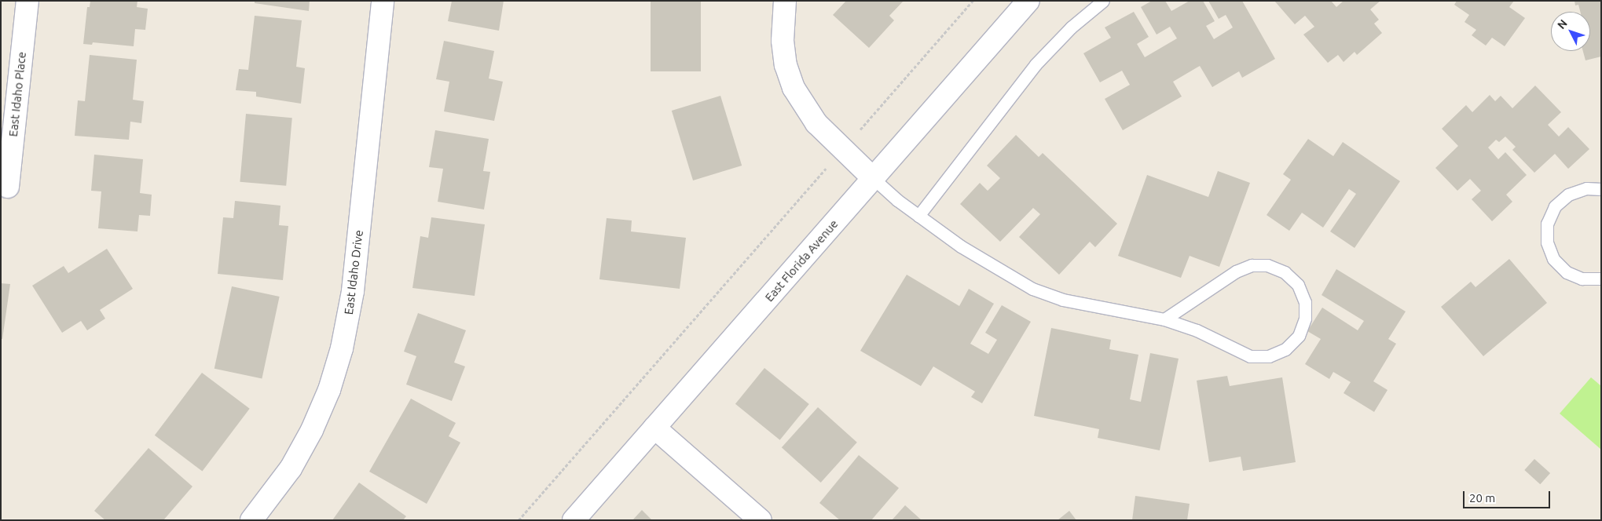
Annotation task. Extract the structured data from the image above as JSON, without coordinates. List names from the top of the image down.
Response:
{
  "streets": {
    "street": ["East Idaho Place", "East Florida Avenue", "East Idaho Drive"]
  },
  "scale_bar": "20 m",
  "north": "top left"
}
